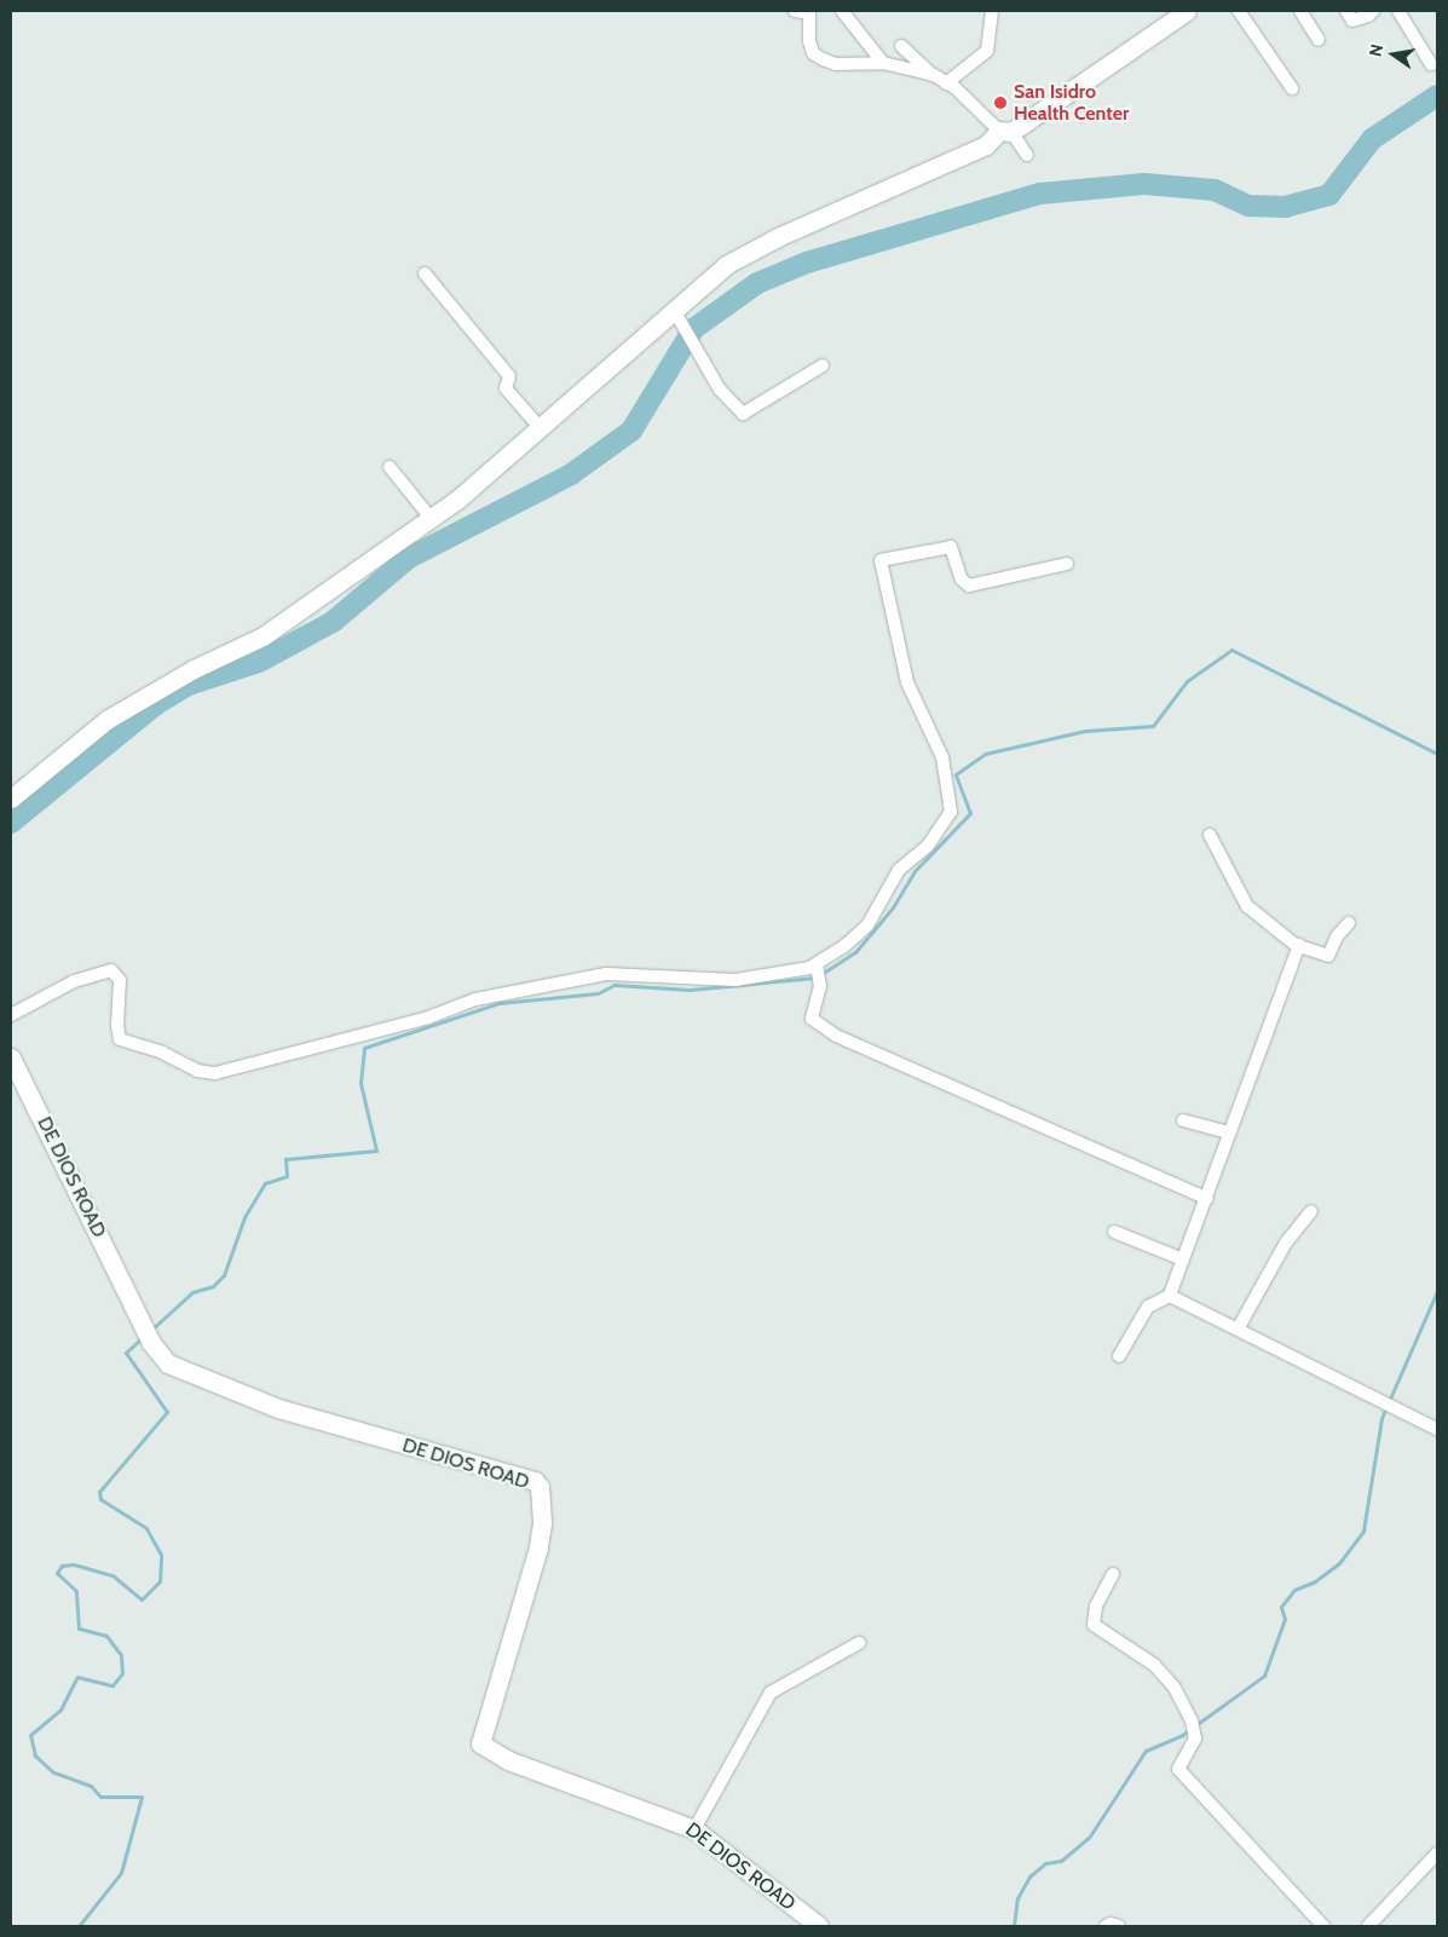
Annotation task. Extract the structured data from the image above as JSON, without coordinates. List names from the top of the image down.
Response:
{
  "streets": {
    "street": ["DE DIOS ROAD"]
  },
  "places": ["San Isidro Health Center"],
  "north": "left"
}
